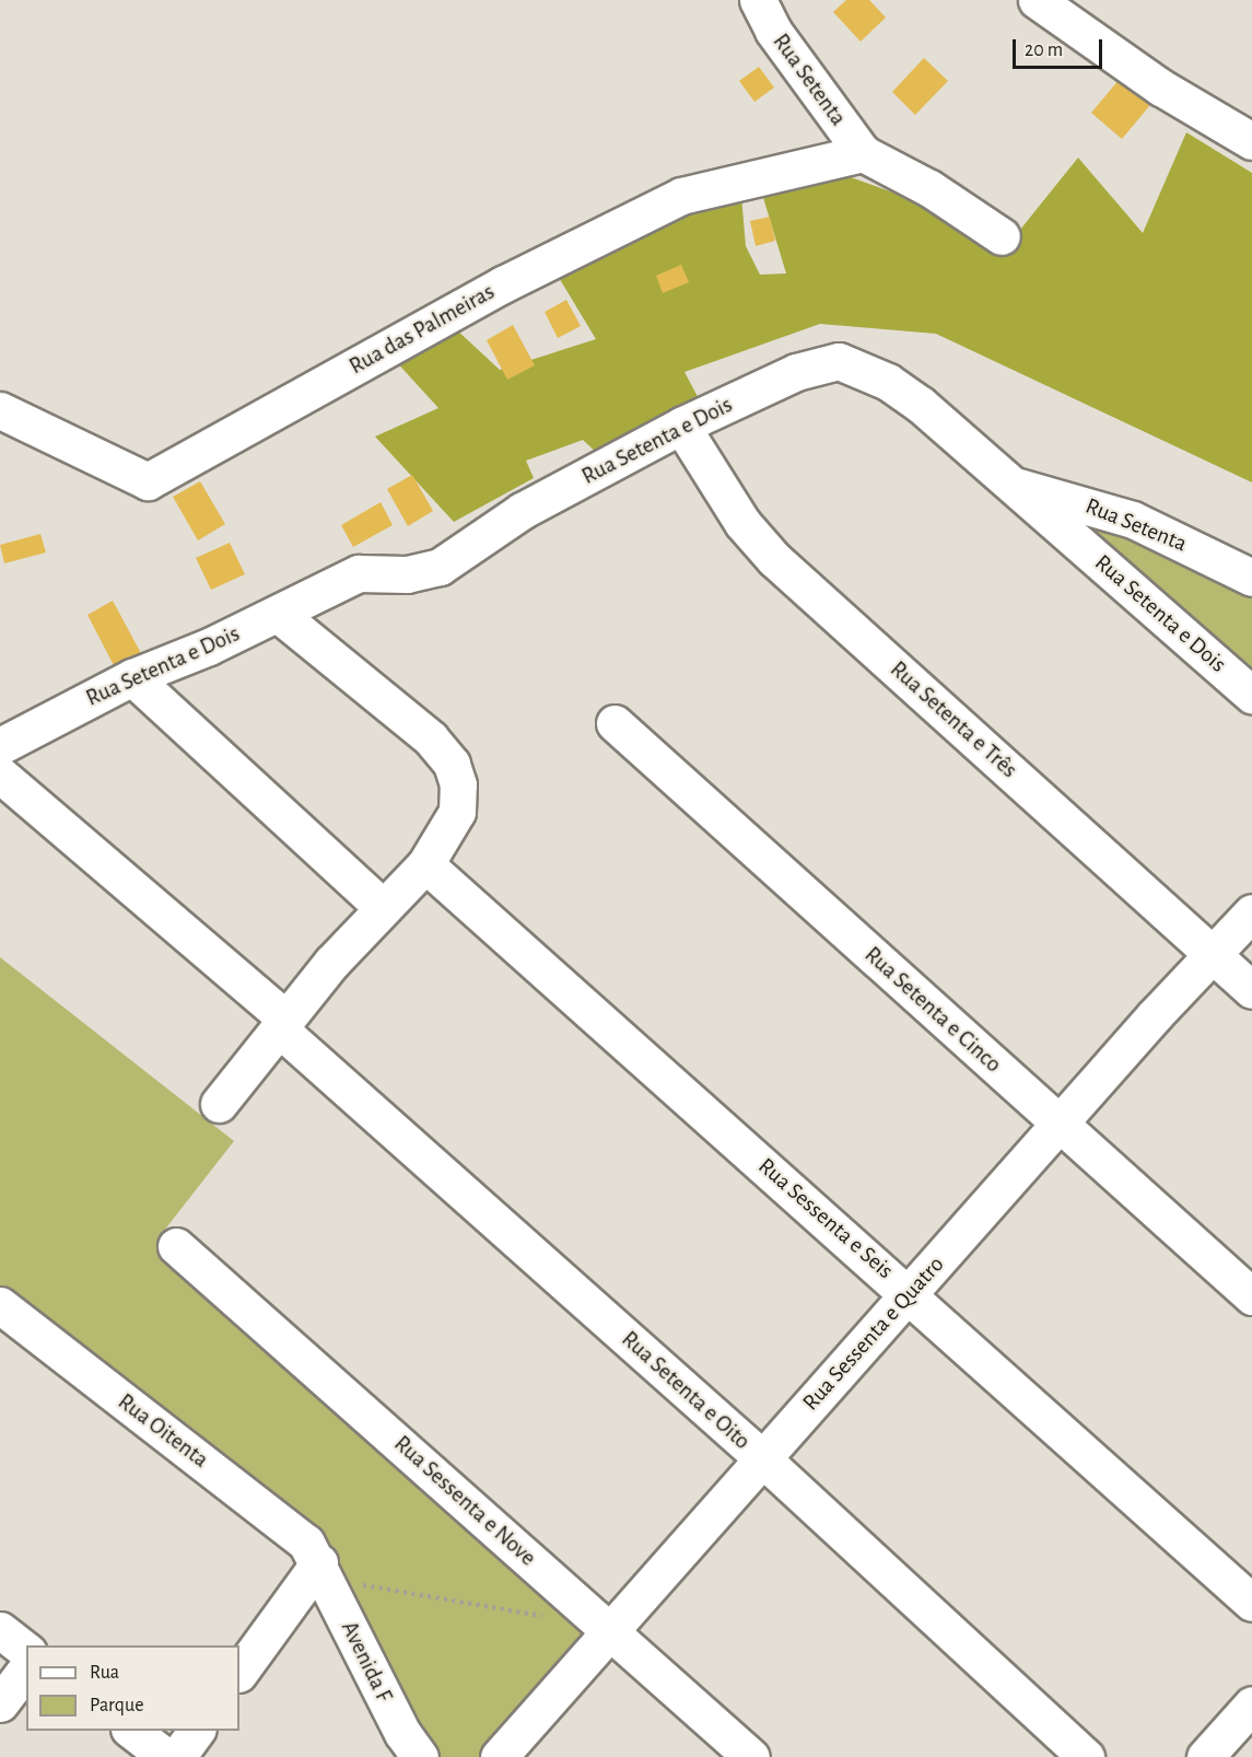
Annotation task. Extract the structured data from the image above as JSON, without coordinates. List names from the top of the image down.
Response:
{
  "streets": {
    "street": [
      "Rua Setenta",
      "Rua das Palmeiras",
      "Rua Setenta e Dois",
      "Rua Setenta e Três",
      "Rua Setenta e Cinco",
      "Rua Sessenta e Seis",
      "Rua Sessenta e Quatro",
      "Rua Setenta e Oito",
      "Rua Oitenta",
      "Rua Sessenta e Nove",
      "Avenida F"
    ]
  },
  "crossings": [
    ["Rua Setenta", "Rua das Palmeiras"],
    ["Rua Setenta", "Rua Setenta e Dois"],
    ["Rua Setenta e Dois", "Rua Setenta e Três"],
    ["Rua Setenta e Três", "Rua Sessenta e Quatro"],
    ["Rua Setenta e Cinco", "Rua Sessenta e Quatro"],
    ["Rua Sessenta e Seis", "Rua Sessenta e Quatro"],
    ["Rua Sessenta e Quatro", "Rua Setenta e Oito"],
    ["Rua Sessenta e Quatro", "Rua Sessenta e Nove"],
    ["Rua Oitenta", "Avenida F"]
  ],
  "legend": ["Rua", "Parque"],
  "scale_bar": "20 m"
}
